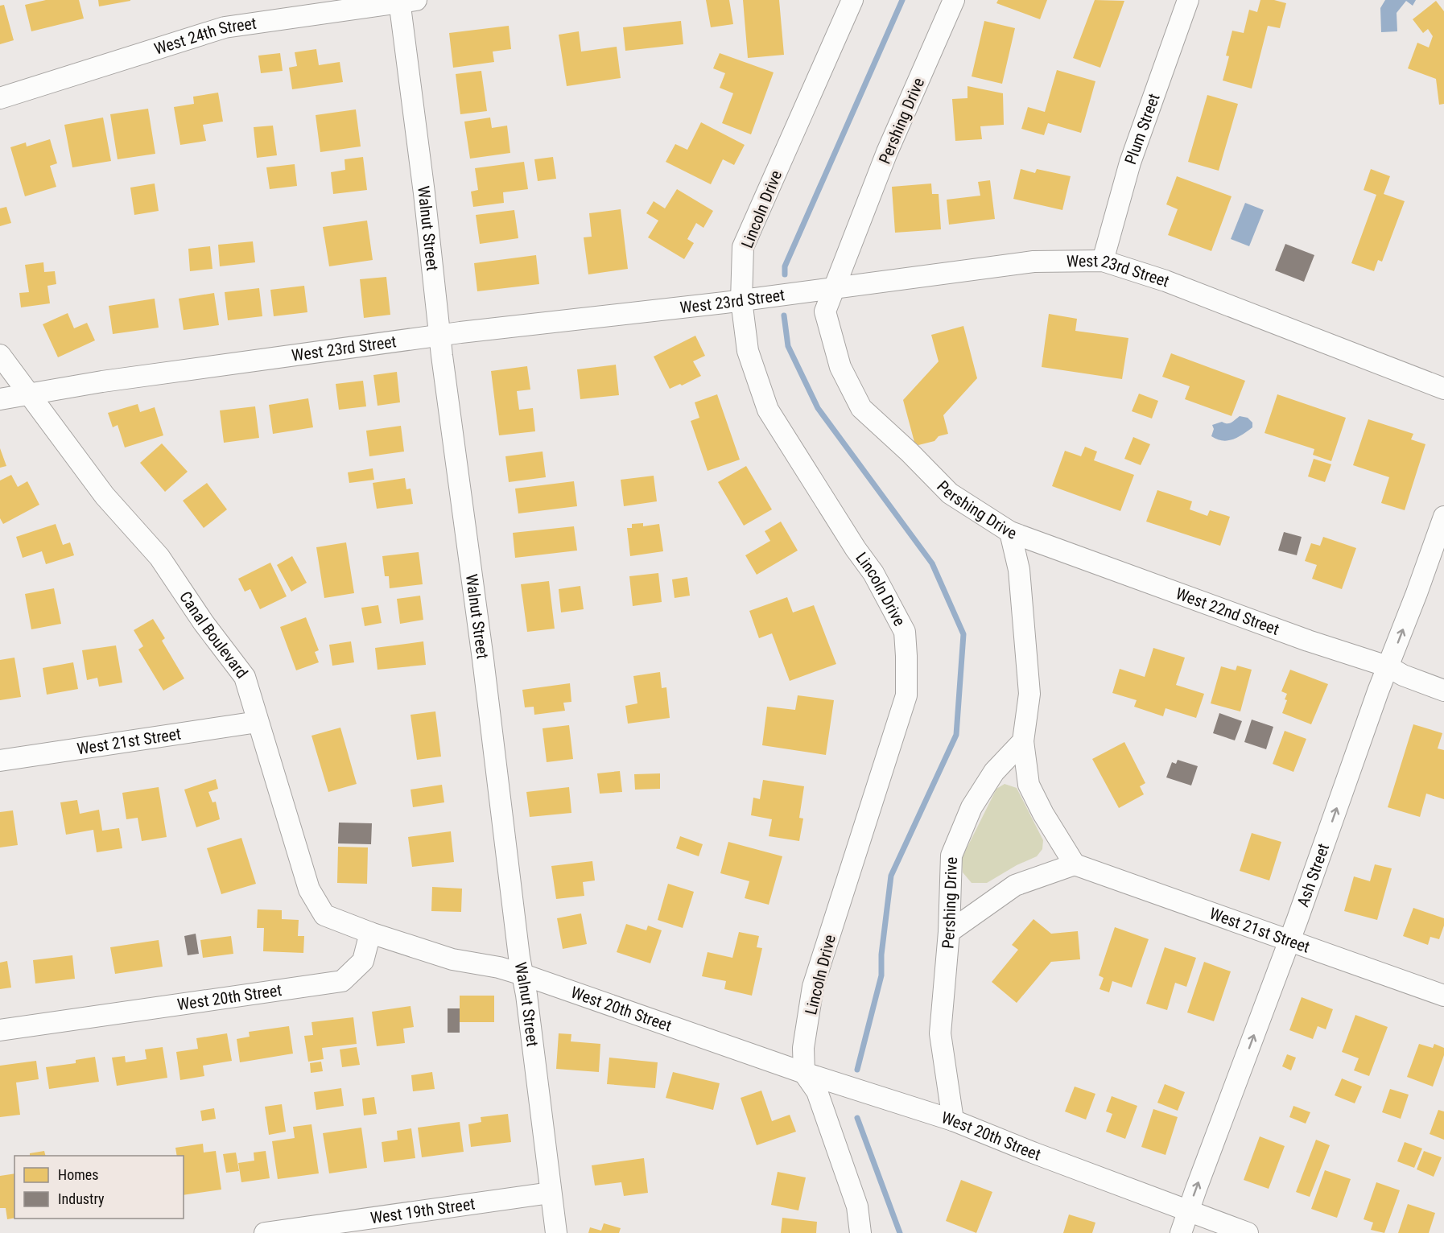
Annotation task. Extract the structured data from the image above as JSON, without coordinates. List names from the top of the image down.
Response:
{
  "streets": {
    "street": [
      "West 24th Street",
      "Pershing Drive",
      "Plum Street",
      "Lincoln Drive",
      "Walnut Street",
      "West 23rd Street",
      "West 22nd Street",
      "Canal Boulevard",
      "West 21st Street",
      "Ash Street",
      "West 20th Street",
      "West 19th Street"
    ]
  },
  "crossings": [
    ["West 24th Street", "Walnut Street"],
    ["Pershing Drive", "West 23rd Street"],
    ["Pershing Drive", "West 22nd Street"],
    ["Pershing Drive", "West 20th Street"],
    ["Plum Street", "West 23rd Street"],
    ["Lincoln Drive", "West 23rd Street"],
    ["Lincoln Drive", "West 20th Street"],
    ["Walnut Street", "West 23rd Street"],
    ["Walnut Street", "West 20th Street"],
    ["Walnut Street", "West 19th Street"],
    ["West 23rd Street", "Canal Boulevard"],
    ["West 22nd Street", "Ash Street"],
    ["Canal Boulevard", "West 21st Street"],
    ["Canal Boulevard", "West 20th Street"],
    ["West 21st Street", "Ash Street"],
    ["Ash Street", "West 20th Street"]
  ],
  "one_way": ["Ash Street"],
  "legend": ["Homes", "Industry"]
}
